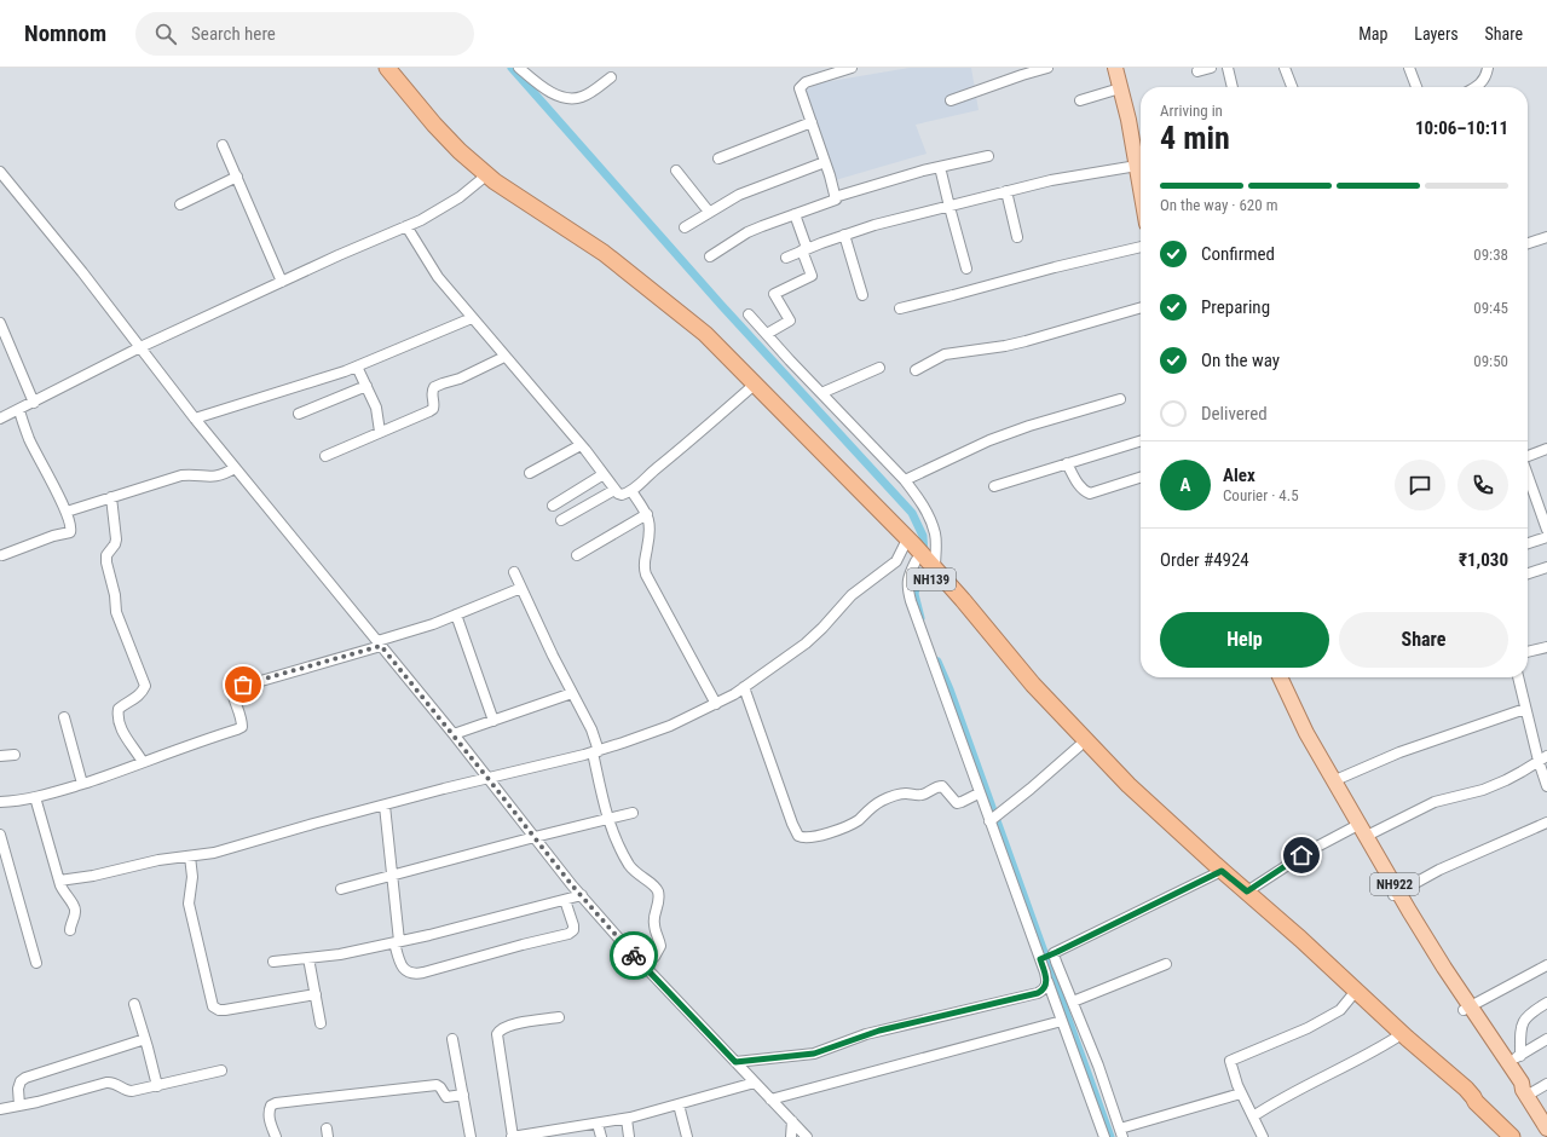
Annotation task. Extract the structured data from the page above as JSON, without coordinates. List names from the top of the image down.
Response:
{
  "streets": {
    "highway": ["NH139"],
    "main road": ["NH922"]
  },
  "page": {
    "header": "Nomnom",
    "search": "Search here",
    "nav": ["Map", "Layers", "Share"],
    "heading": ["4 min", "Arriving in", "10:06–10:11"],
    "panel": [
      "Alex",
      "Courier · 4.5",
      "Order #4924",
      "₹1,030"
    ],
    "bar": "On the way · 620 m",
    "list": [
      ["Confirmed", "09:38"],
      ["Preparing", "09:45"],
      ["On the way", "09:50"],
      "Delivered"
    ],
    "round": "A",
    "buttons": ["Help", "Share"]
  }
}
